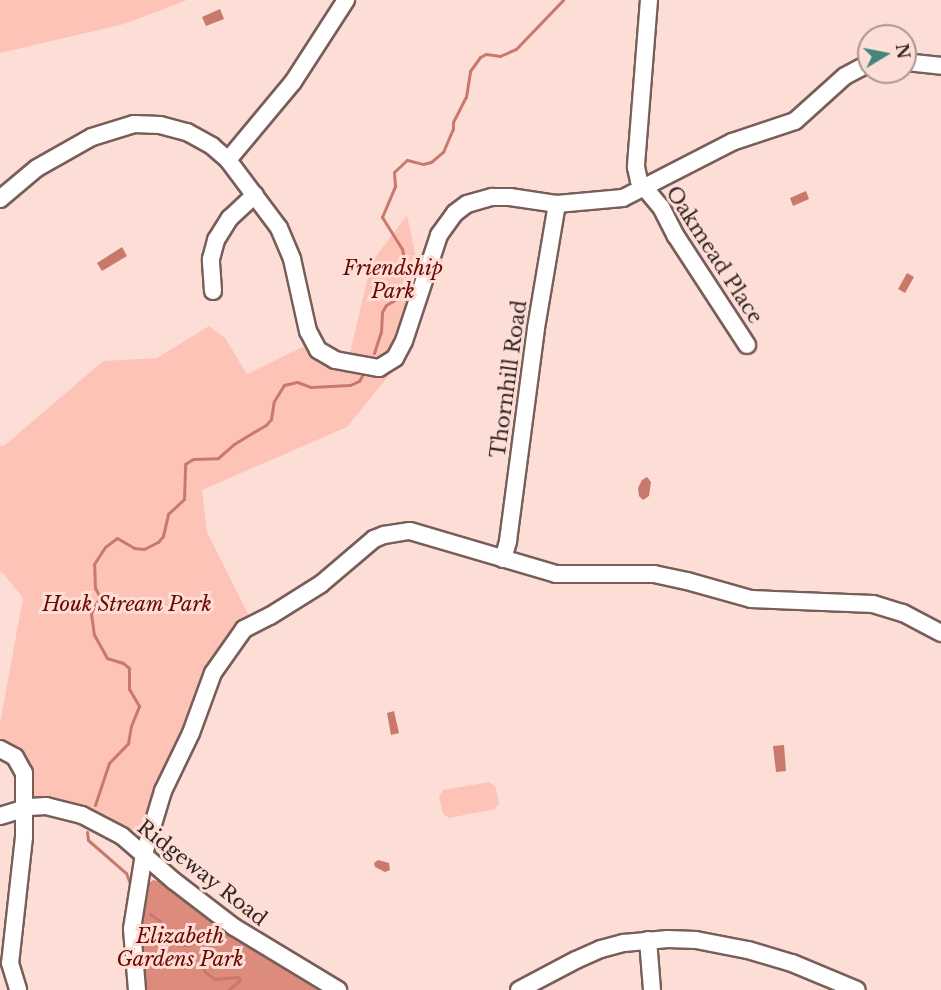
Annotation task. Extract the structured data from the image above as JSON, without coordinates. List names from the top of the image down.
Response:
{
  "streets": {
    "street": ["Oakmead Place", "Thornhill Road", "Ridgeway Road"]
  },
  "parks": ["Friendship Park", "Houk Stream Park", "Elizabeth Gardens Park"],
  "north": "right"
}
